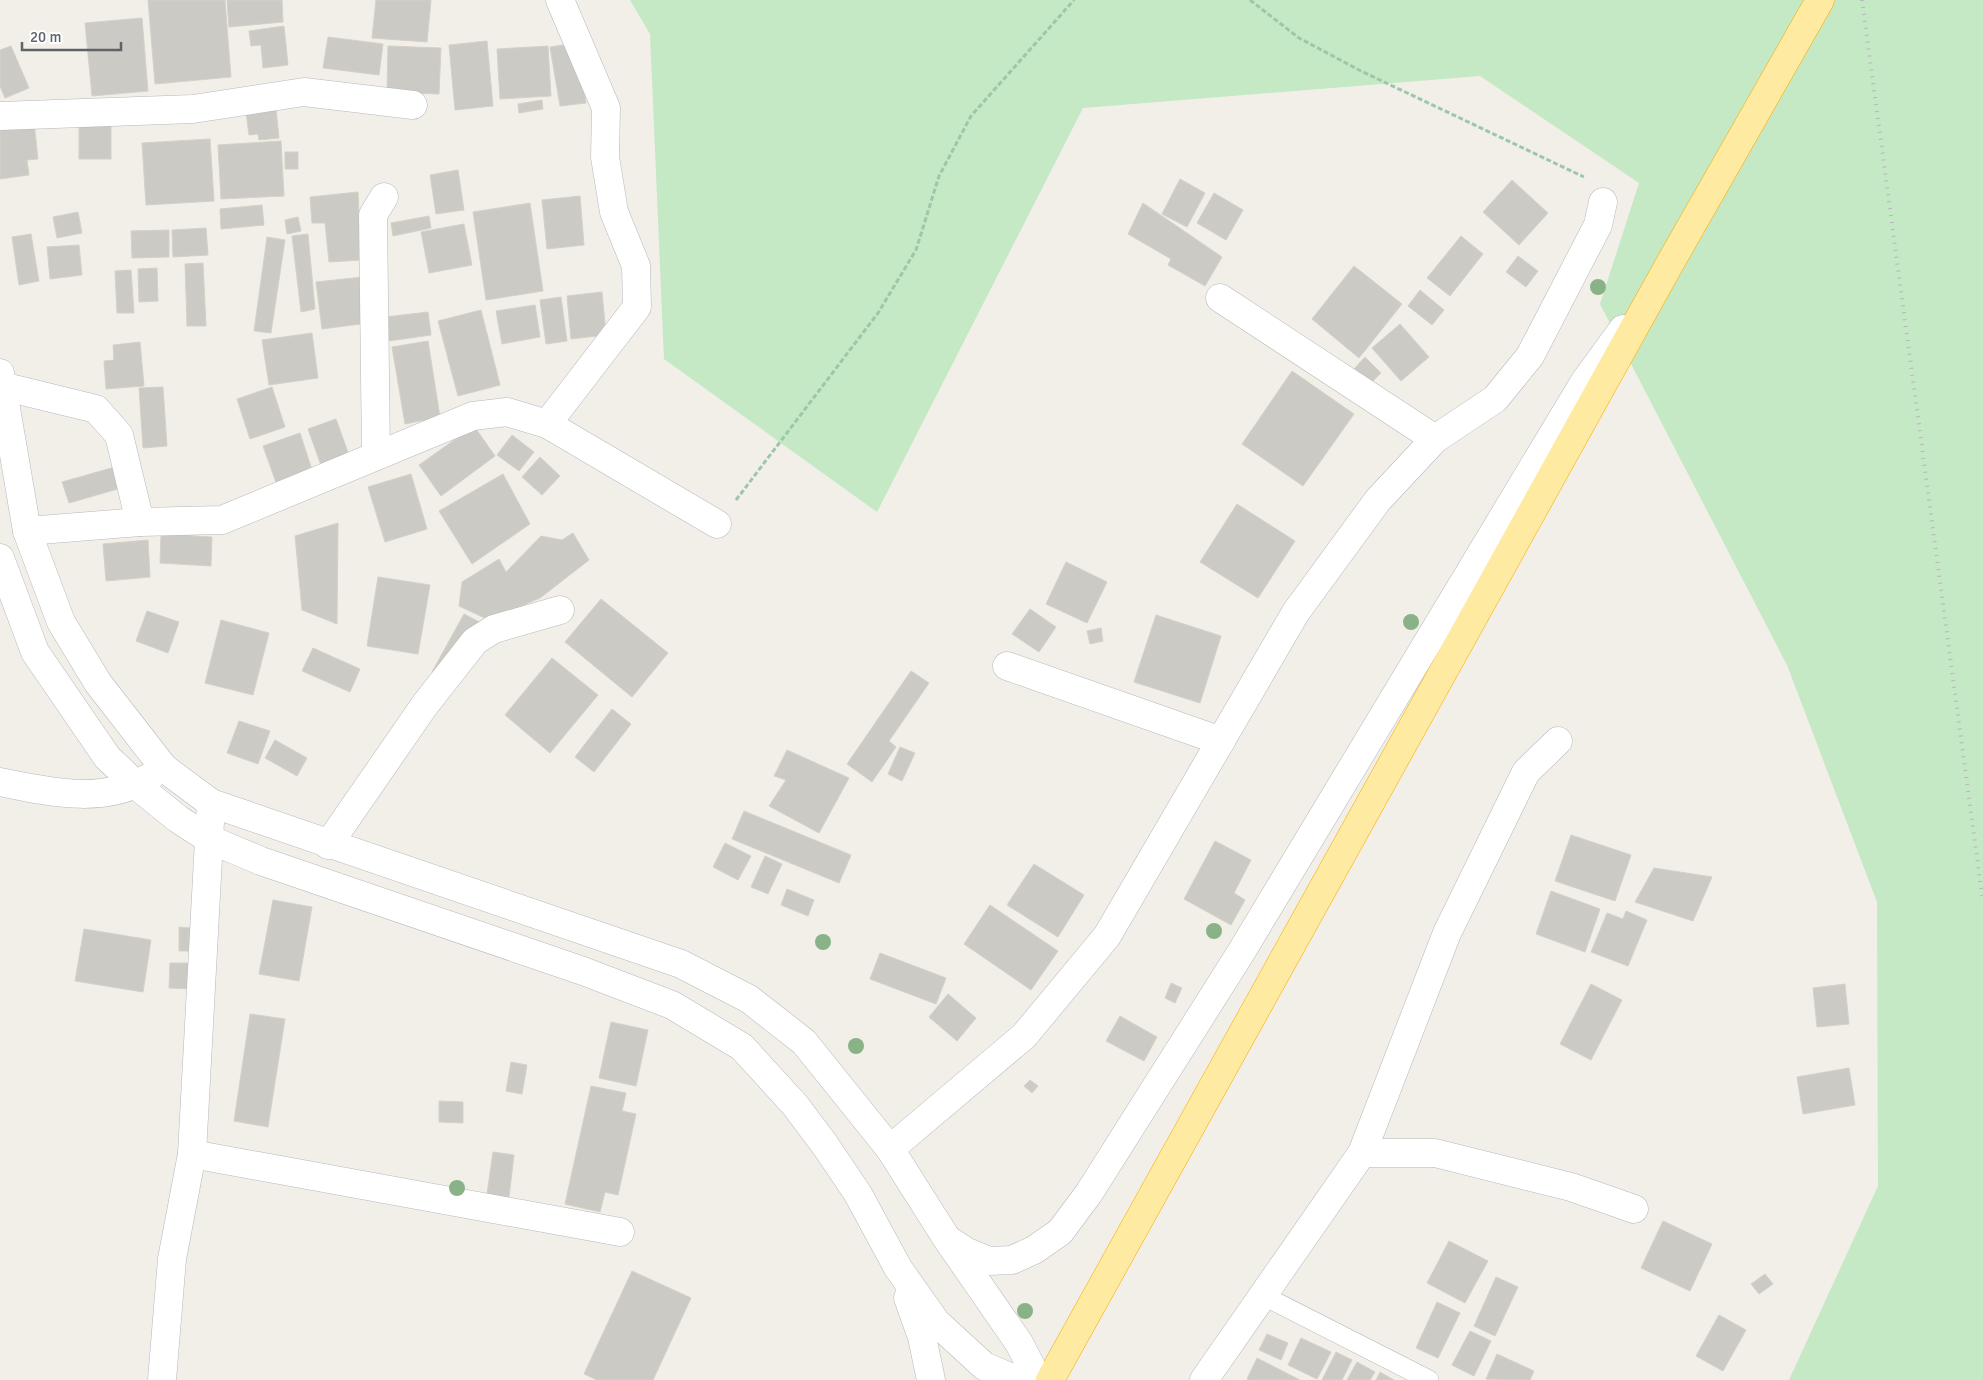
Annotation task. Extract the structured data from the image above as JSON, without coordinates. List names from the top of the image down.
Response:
{
  "scale_bar": "20 m"
}
